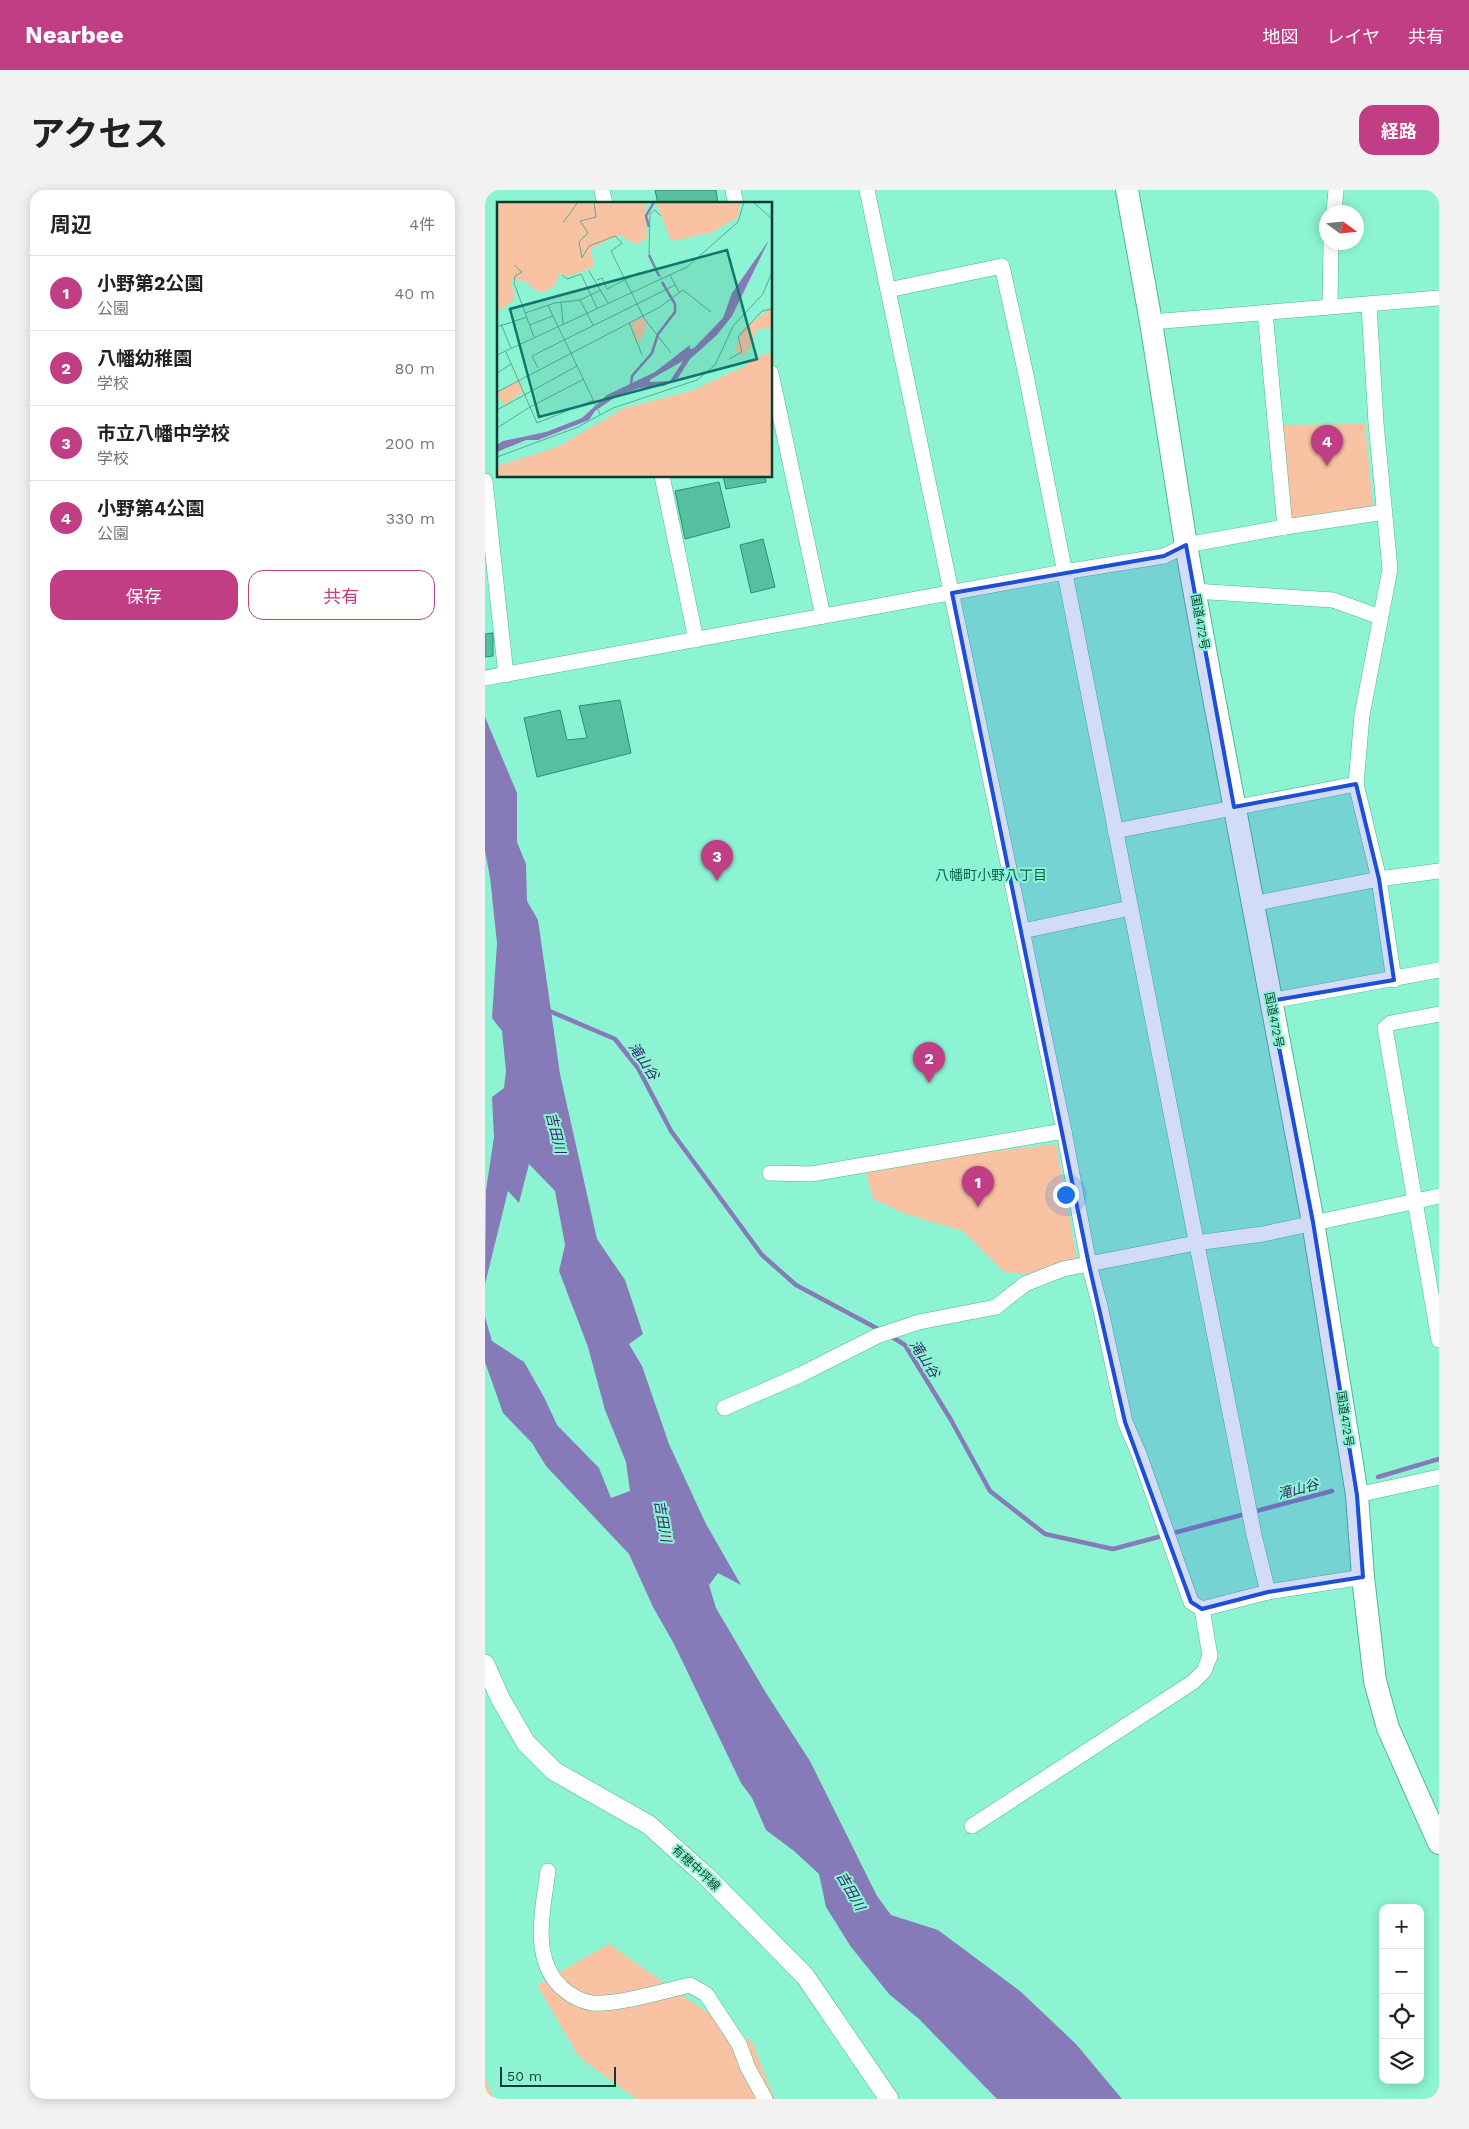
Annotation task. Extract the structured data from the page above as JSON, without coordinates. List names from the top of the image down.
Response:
{
  "streets": {
    "highway": ["国道472号"],
    "main road": ["有穂中坪線"]
  },
  "districts": ["八幡町小野八丁目"],
  "water": ["滝山谷", "吉田川"],
  "scale_bar": "50 m",
  "north": "right",
  "page": {
    "header": "Nearbee",
    "nav": ["地図", "レイヤ", "共有"],
    "title": "アクセス",
    "buttons": [
      "経路",
      ["保存", "共有"]
    ],
    "heading": ["周辺", "4件"],
    "list": [
      {
        "mark": "1",
        "name": "小野第2公園",
        "note": "公園",
        "value": "40 m"
      },
      {
        "mark": "2",
        "name": "八幡幼稚園",
        "note": "学校",
        "value": "80 m"
      },
      {
        "mark": "3",
        "name": "市立八幡中学校",
        "note": "学校",
        "value": "200 m"
      },
      {
        "mark": "4",
        "name": "小野第4公園",
        "note": "公園",
        "value": "330 m"
      }
    ],
    "pins": [
      "4",
      "3",
      "2",
      "1"
    ],
    "map_buttons": ["+", "−"],
    "scale": "50 m"
  }
}
